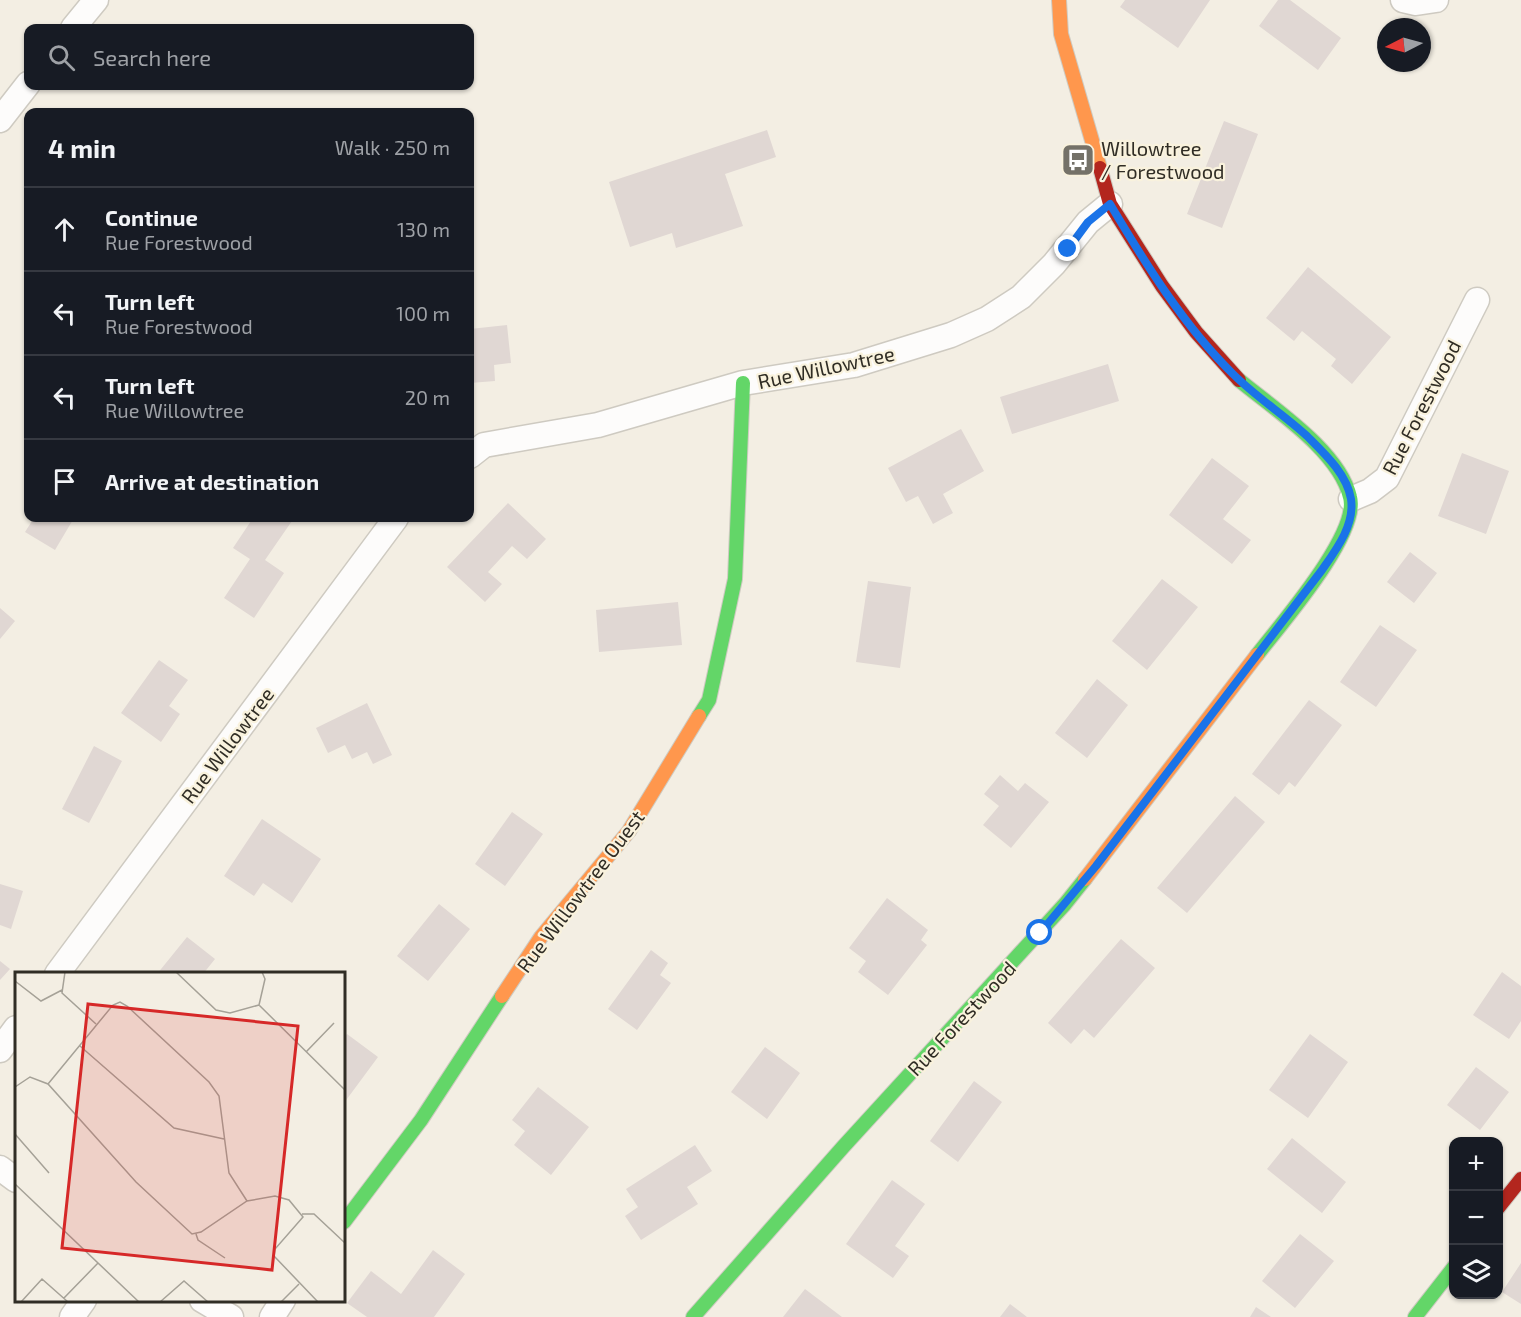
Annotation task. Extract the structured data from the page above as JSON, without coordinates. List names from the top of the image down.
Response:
{
  "streets": {
    "street": ["Rue Willowtree", "Rue Forestwood", "Rue Willowtree Ouest"]
  },
  "crossings": [
    ["Rue Willowtree", "Rue Willowtree Ouest"]
  ],
  "places": {
    "bus stop": ["Willowtree / Forestwood"]
  },
  "north": "left",
  "page": {
    "search": "Search here",
    "heading": ["4 min", "Walk · 250 m"],
    "list": [
      ["Continue", "Rue Forestwood", "130 m"],
      ["Turn left", "Rue Forestwood", "100 m"],
      ["Turn left", "Rue Willowtree", "20 m"],
      "Arrive at destination"
    ],
    "map_buttons": ["+", "−"]
  }
}
